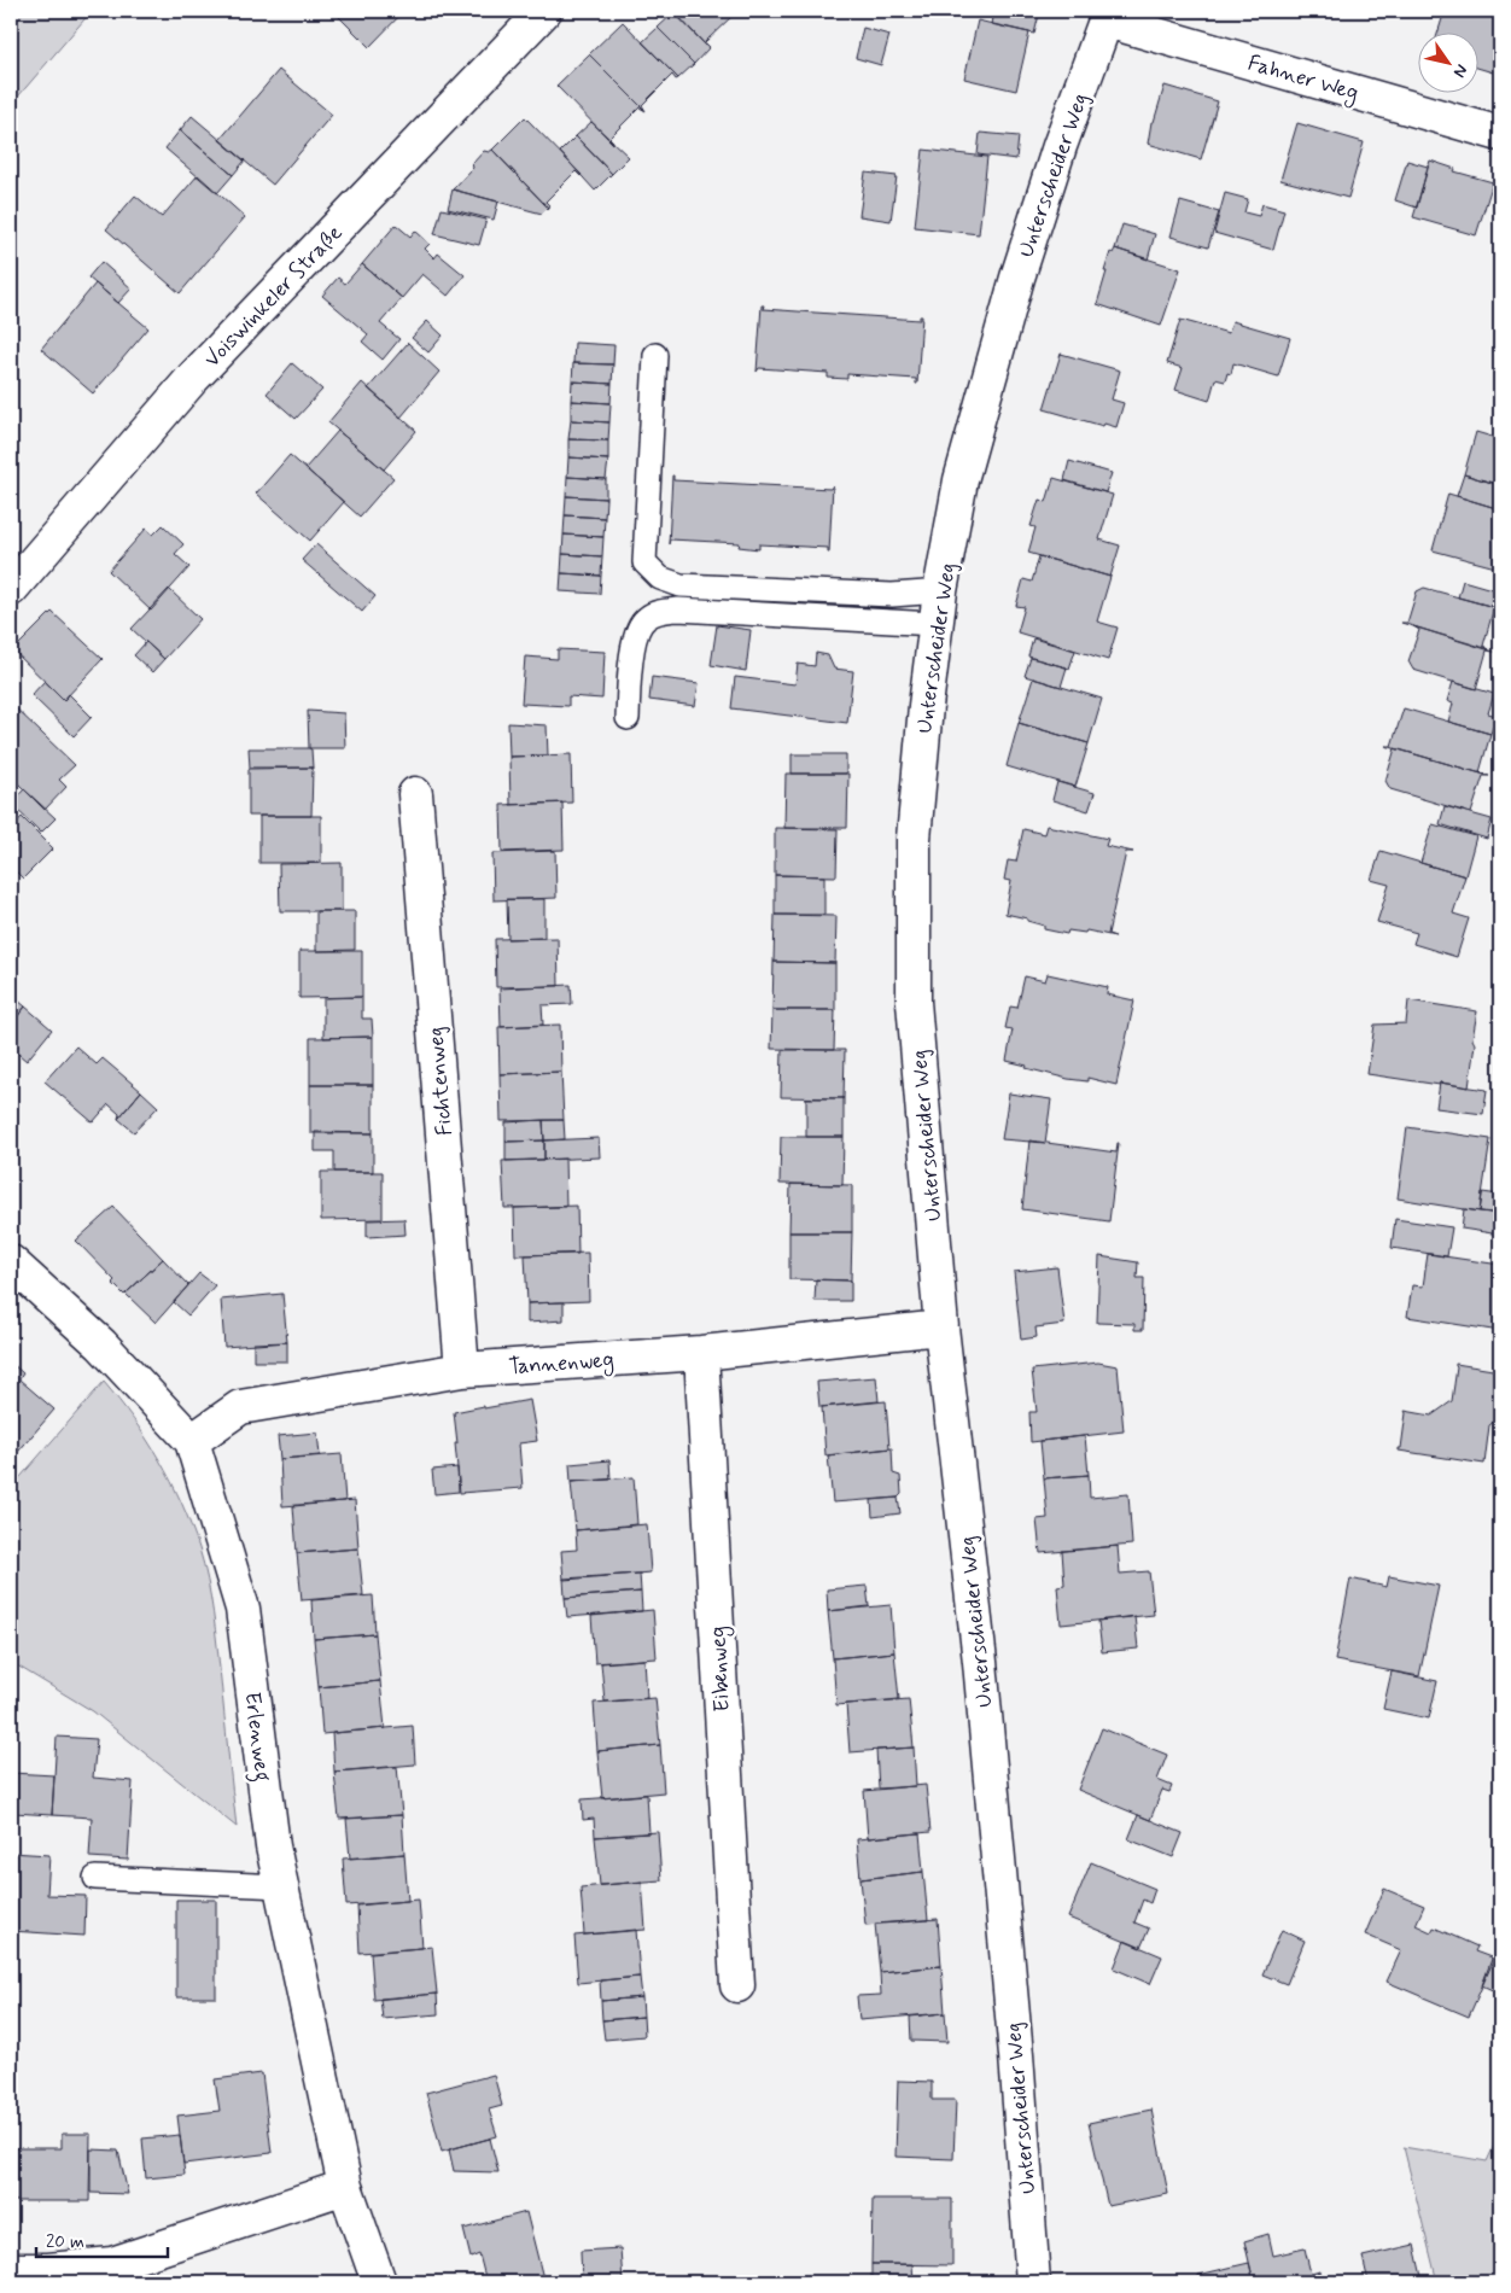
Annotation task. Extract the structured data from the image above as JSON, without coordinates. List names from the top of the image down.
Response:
{
  "streets": {
    "street": [
      "Fahner Weg",
      "Unterscheider Weg",
      "Voiswinkeler Straße",
      "Fichtenweg",
      "Tannenweg",
      "Eibenweg",
      "Erlenweg"
    ]
  },
  "crossings": [
    ["Fahner Weg", "Unterscheider Weg"],
    ["Unterscheider Weg", "Tannenweg"],
    ["Fichtenweg", "Tannenweg"],
    ["Tannenweg", "Eibenweg"],
    ["Tannenweg", "Erlenweg"]
  ],
  "scale_bar": "20 m",
  "north": "bottom right"
}
